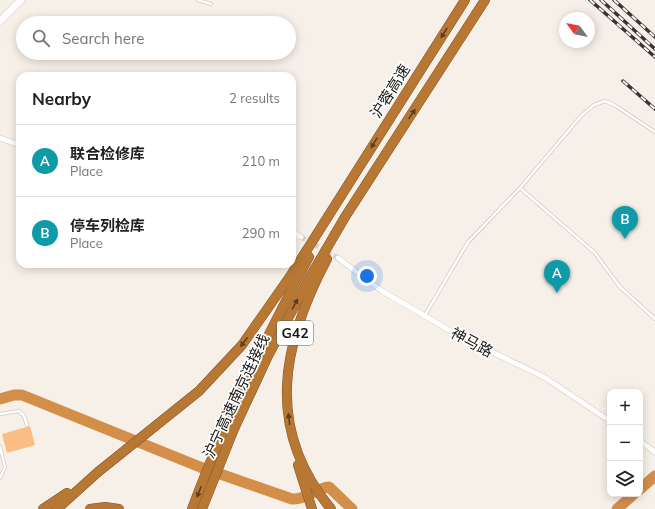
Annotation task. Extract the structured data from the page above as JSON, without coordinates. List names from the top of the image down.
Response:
{
  "streets": {
    "highway": ["沪蓉高速", "G42", "沪宁高速南京连接线"],
    "street": ["神马路"]
  },
  "crossings": [
    ["沪蓉高速", "G42"],
    ["沪蓉高速", "沪宁高速南京连接线"],
    ["G42", "沪宁高速南京连接线"]
  ],
  "north": "top left",
  "page": {
    "search": "Search here",
    "heading": ["Nearby", "2 results"],
    "list": [
      {
        "mark": "A",
        "name": "联合检修库",
        "note": "Place",
        "value": "210 m"
      },
      {
        "mark": "B",
        "name": "停车列检库",
        "note": "Place",
        "value": "290 m"
      }
    ],
    "pins": ["B", "A"],
    "map_buttons": ["+", "−"]
  }
}
